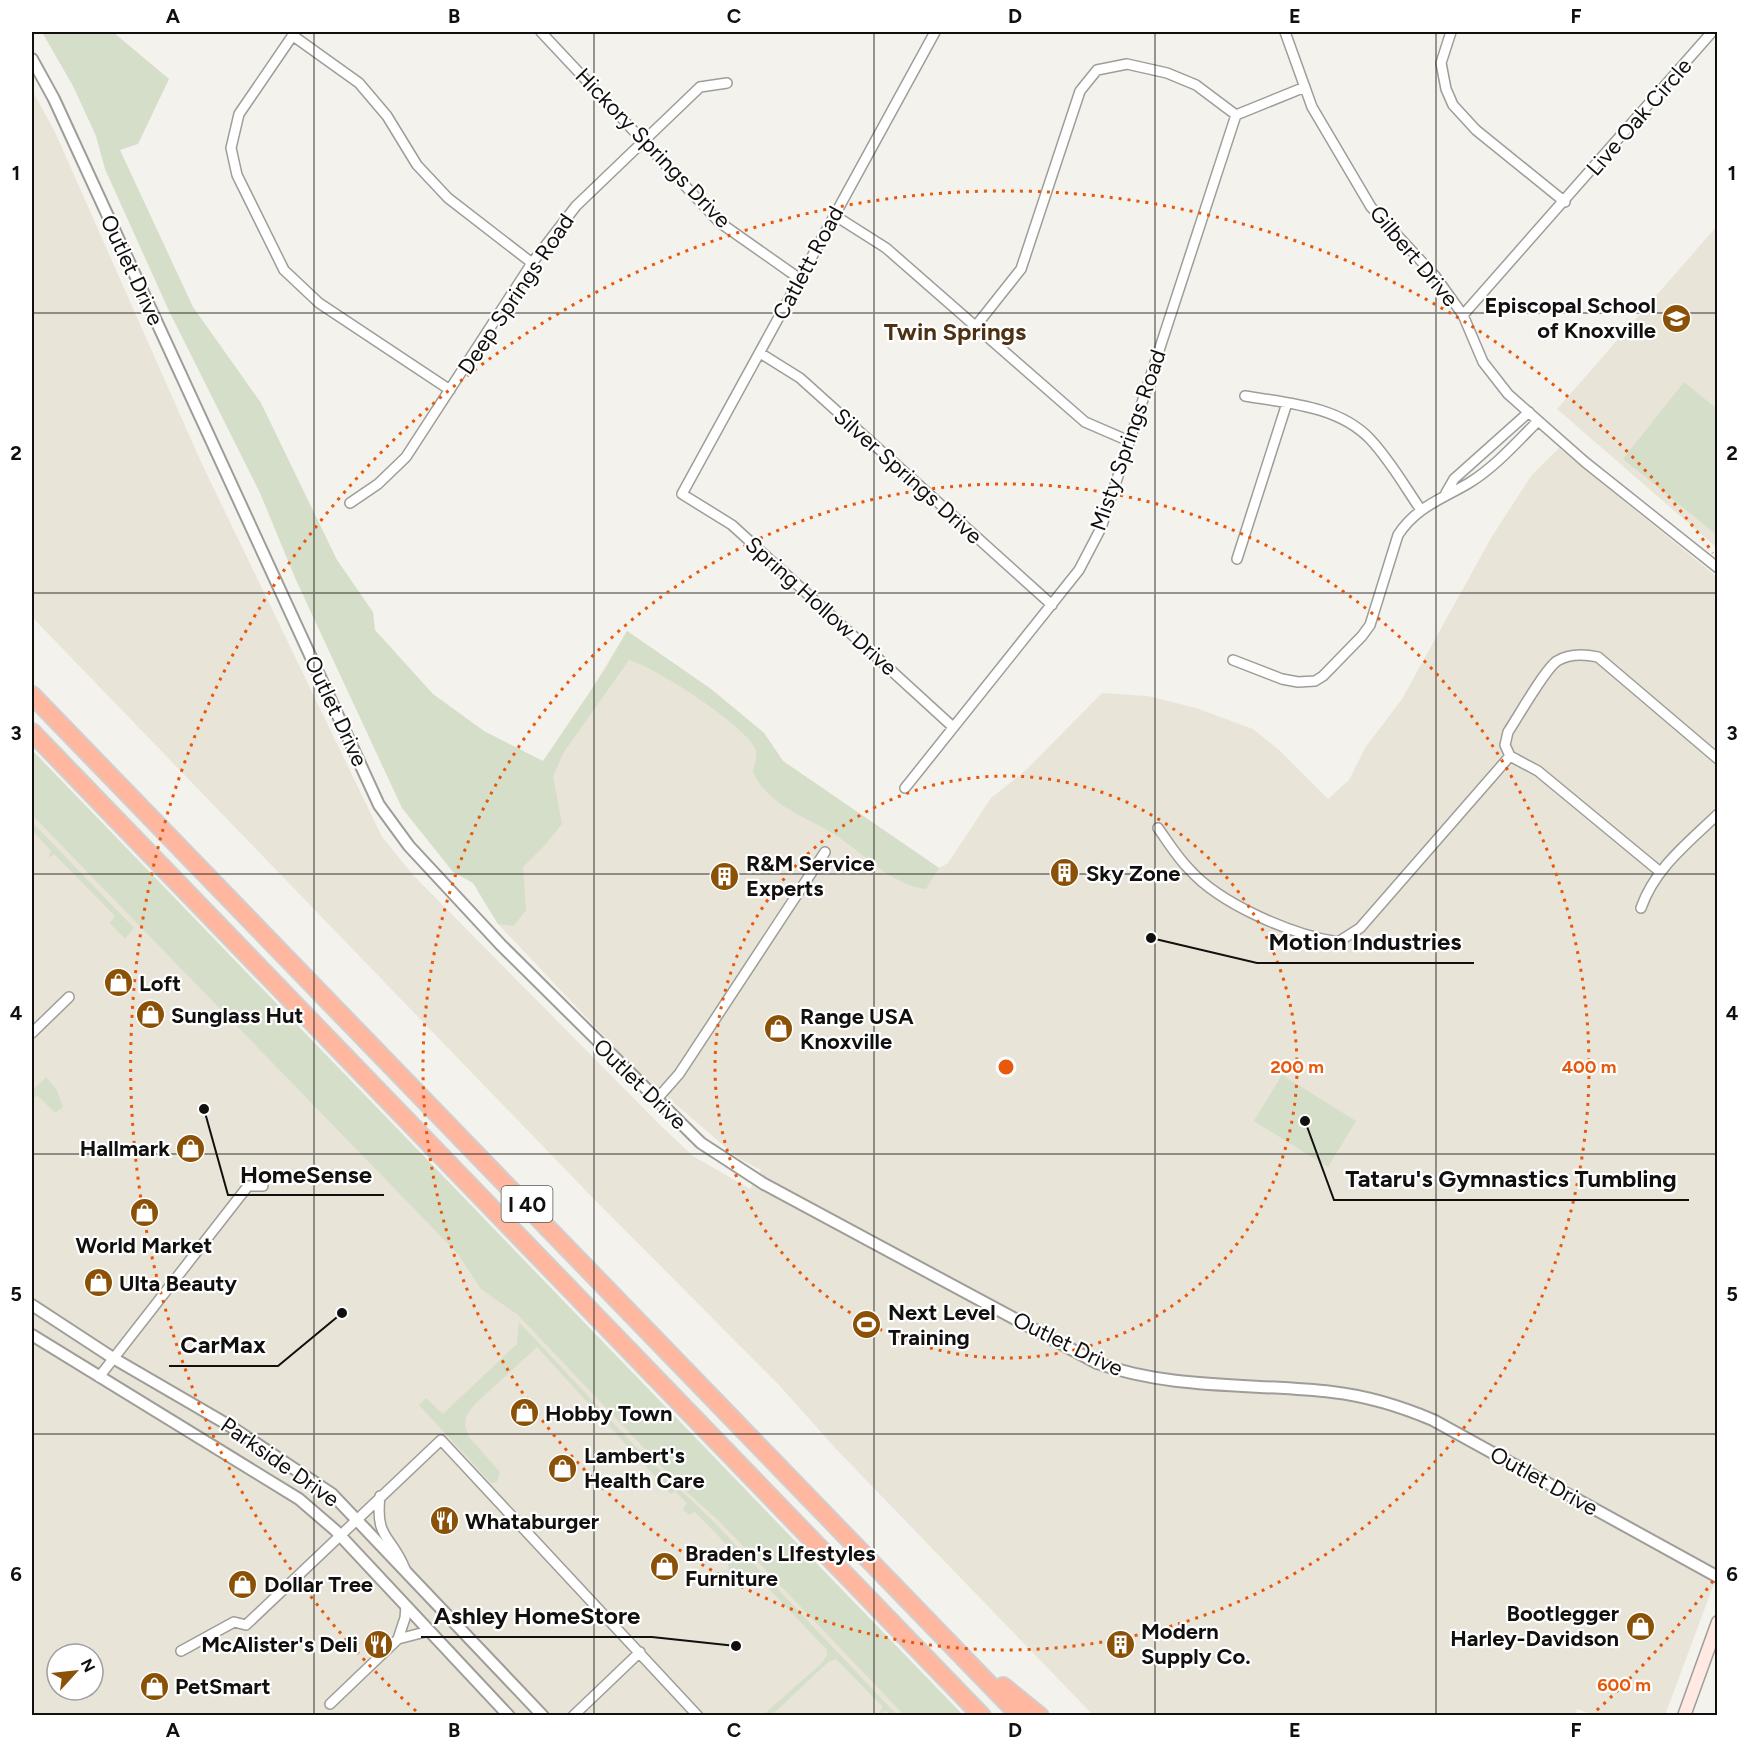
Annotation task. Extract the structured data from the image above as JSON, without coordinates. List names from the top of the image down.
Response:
{
  "streets": {
    "highway": ["I 40"],
    "street": [
      "Live Oak Circle",
      "Hickory Springs Drive",
      "Gilbert Drive",
      "Catlett Road",
      "Outlet Drive",
      "Deep Springs Road",
      "Misty Springs Road",
      "Silver Springs Drive",
      "Spring Hollow Drive",
      "Parkside Drive"
    ]
  },
  "crossings": [
    ["Live Oak Circle", "Gilbert Drive"],
    ["Hickory Springs Drive", "Catlett Road"],
    ["Hickory Springs Drive", "Deep Springs Road"],
    ["Catlett Road", "Silver Springs Drive"],
    ["Catlett Road", "Spring Hollow Drive"],
    ["Misty Springs Road", "Silver Springs Drive"],
    ["Misty Springs Road", "Spring Hollow Drive"]
  ],
  "districts": ["Twin Springs"],
  "places": {
    "school or university": ["Episcopal School of Knoxville"],
    "building": ["Sky Zone", "R&M Service Experts", "Modern Supply Co."],
    "other": [
      "Motion Industries",
      "HomeSense",
      "Tataru's Gymnastics Tumbling",
      "CarMax",
      "Ashley HomeStore"
    ],
    "shop": [
      "Loft",
      "Sunglass Hut",
      "Range USA Knoxville",
      "Hallmark",
      "World Market",
      "Ulta Beauty",
      "Hobby Town",
      "Lambert's Health Care",
      "Braden's LIfestyles Furniture",
      "Dollar Tree",
      "Bootlegger Harley-Davidson",
      "PetSmart"
    ],
    "sports": ["Next Level Training"],
    "restaurant": ["Whataburger", "McAlister's Deli"]
  },
  "north": "top right",
  "grid": {
    "columns": [
      "A",
      "B",
      "C",
      "D",
      "E",
      "F"
    ],
    "rows": [
      "1",
      "2",
      "3",
      "4",
      "5",
      "6"
    ]
  },
  "rings": ["200 m", "400 m", "600 m"]
}
